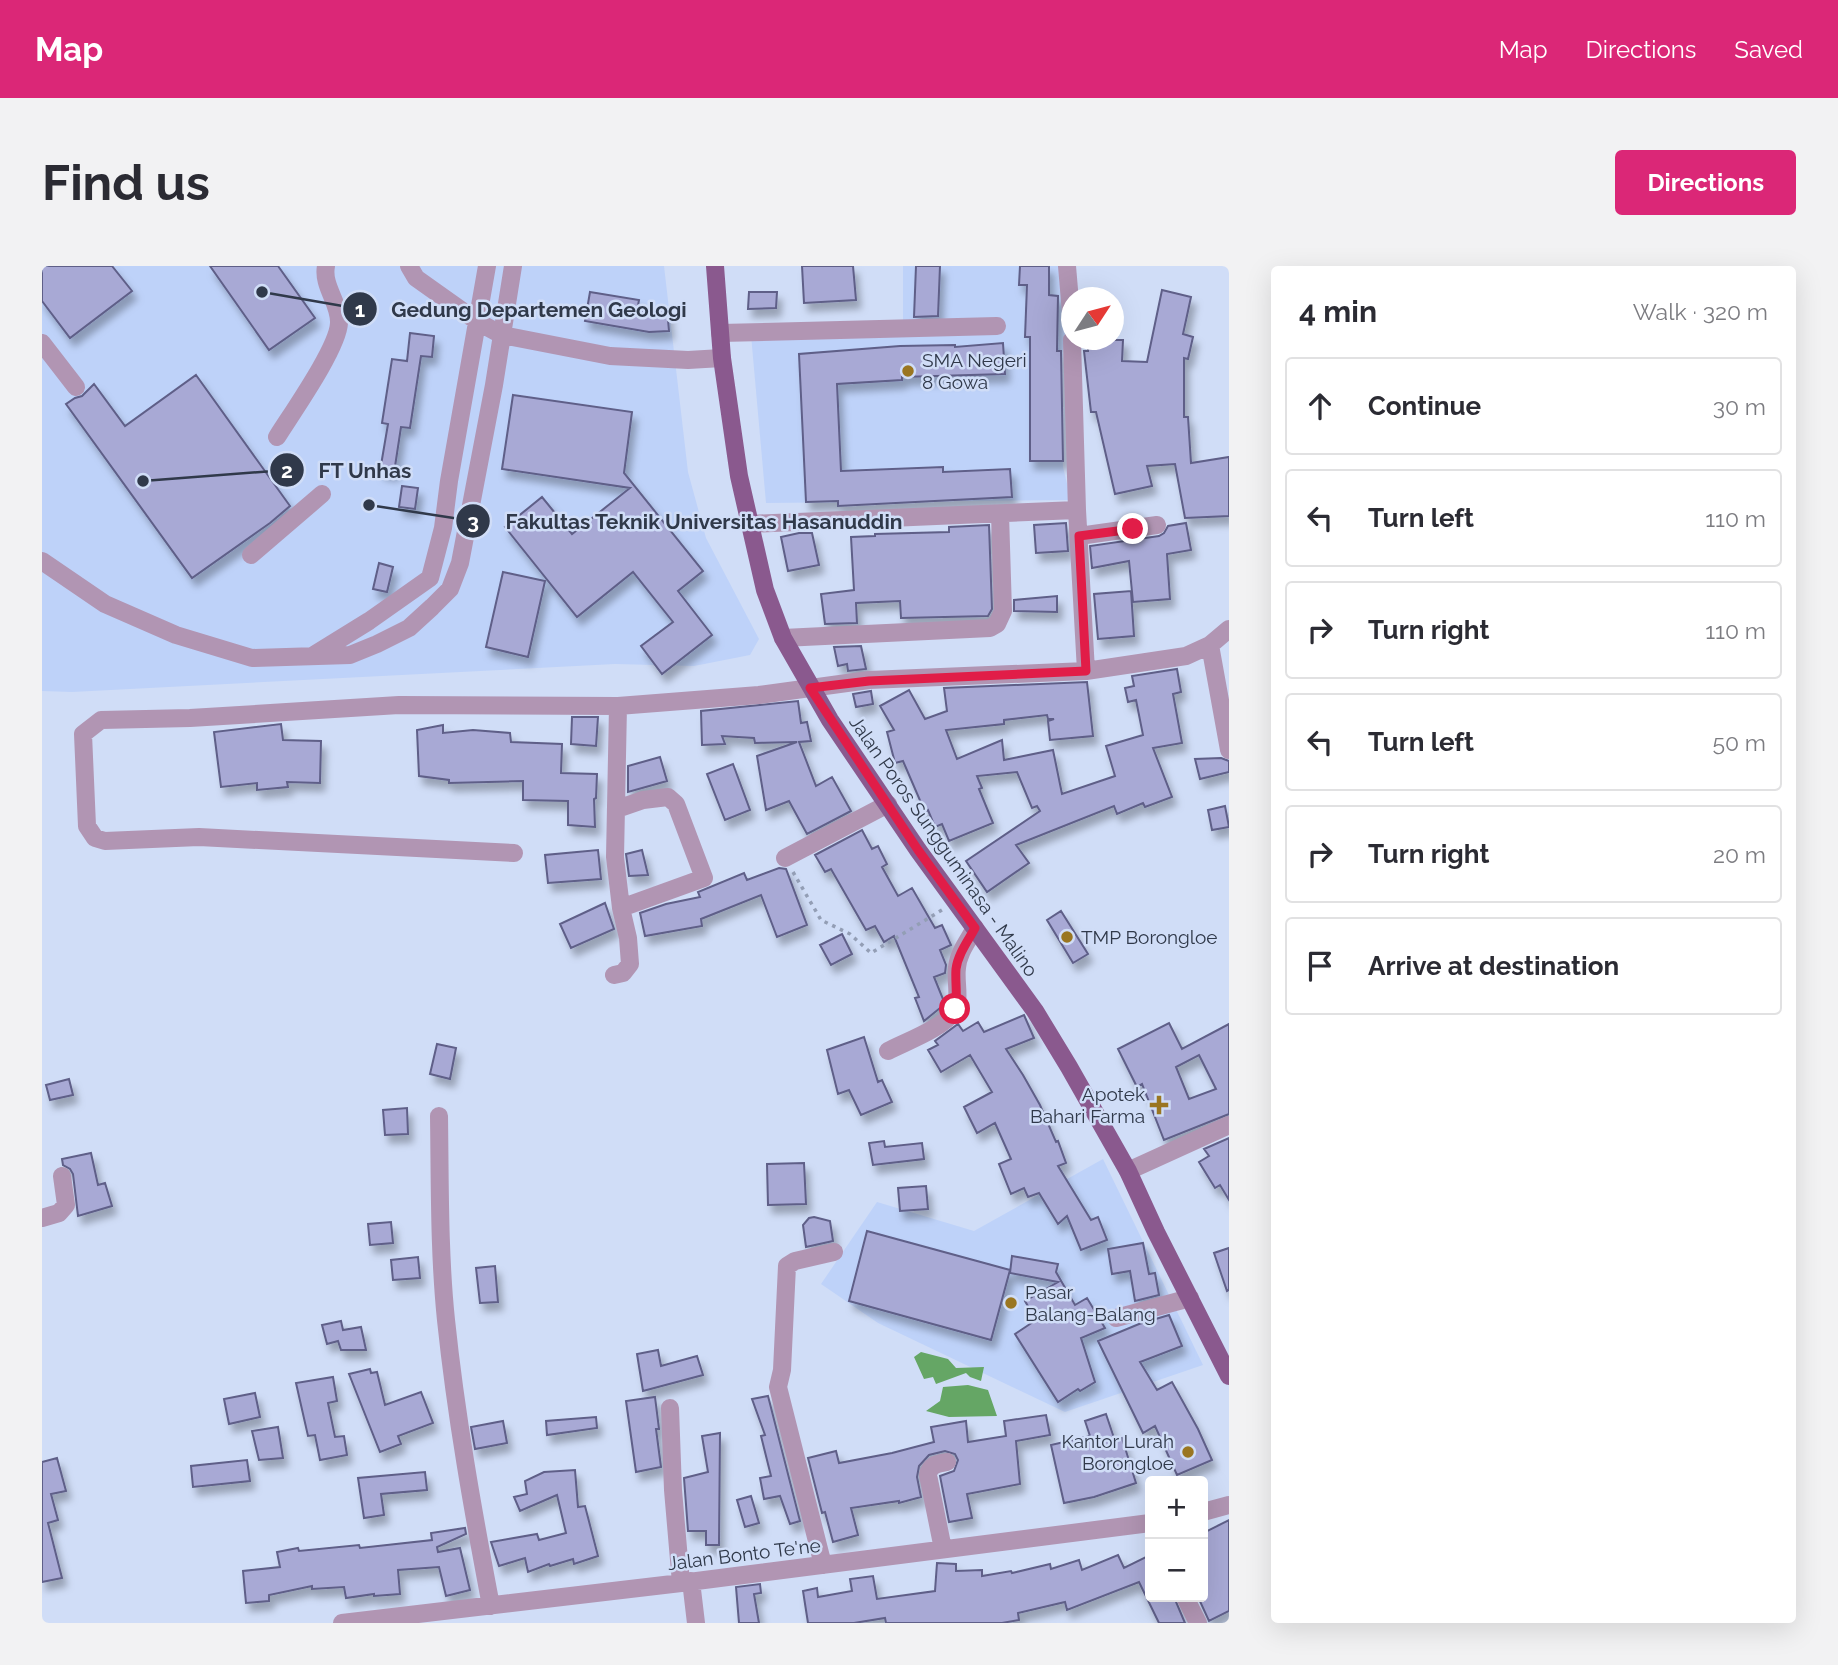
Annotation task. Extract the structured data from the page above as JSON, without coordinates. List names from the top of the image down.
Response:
{
  "streets": {
    "main road": ["Jalan Poros Sungguminasa - Malino"],
    "street": ["Jalan Bonto Te'ne"]
  },
  "places": {
    "other": [
      "Gedung Departemen Geologi",
      "SMA Negeri 8 Gowa",
      "FT Unhas",
      "Fakultas Teknik Universitas Hasanuddin",
      "TMP Borongloe",
      "Pasar Balang-Balang",
      "Kantor Lurah Borongloe"
    ],
    "health": ["Apotek Bahari Farma"]
  },
  "north": "top right",
  "page": {
    "header": "Map",
    "nav": ["Map", "Directions", "Saved"],
    "buttons": "Directions",
    "title": "Find us",
    "heading": ["4 min", "Walk · 320 m"],
    "list": [
      ["Continue", "30 m"],
      ["Turn left", "110 m"],
      ["Turn right", "110 m"],
      ["Turn left", "50 m"],
      ["Turn right", "20 m"],
      "Arrive at destination"
    ],
    "map_buttons": ["+", "−"]
  }
}
